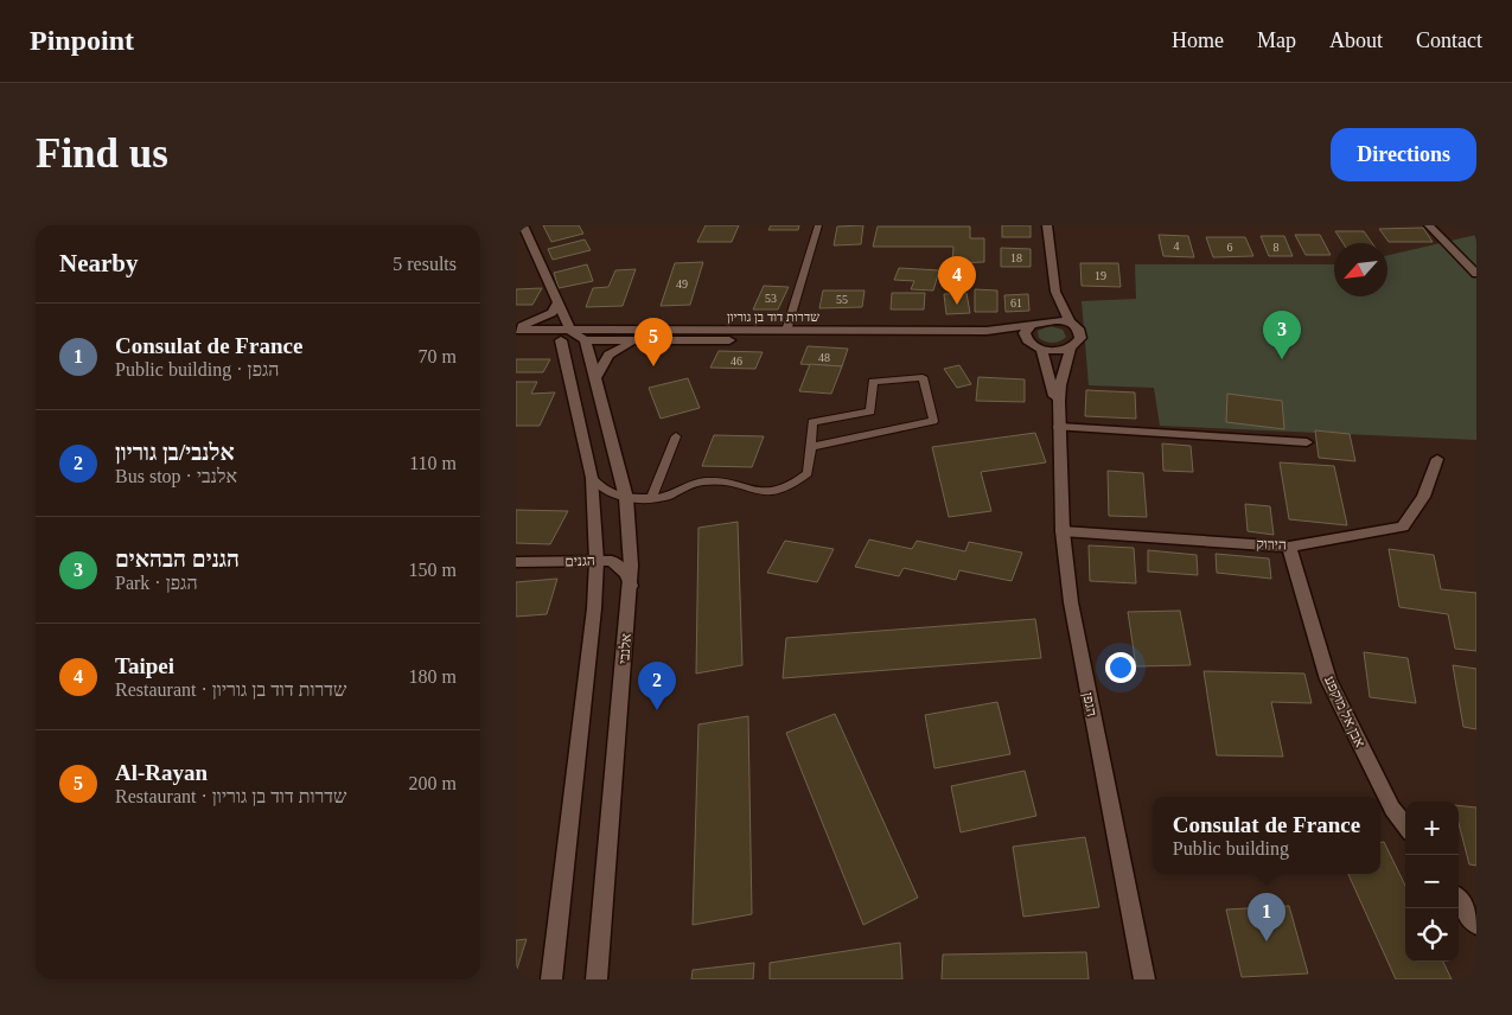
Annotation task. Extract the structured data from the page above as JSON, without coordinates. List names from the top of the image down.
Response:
{
  "streets": {
    "street": [
      "שדרות דוד בן גוריון",
      "הירוק",
      "הגנים",
      "אלנבי",
      "הגפן",
      "אבן אל מוקפע"
    ]
  },
  "crossings": [
    ["שדרות דוד בן גוריון", "אלנבי"],
    ["הירוק", "הגפן"],
    ["הירוק", "אבן אל מוקפע"],
    ["הגנים", "אלנבי"]
  ],
  "house_numbers": [
    "4",
    "6",
    "8",
    "18",
    "19",
    "49",
    "53",
    "55",
    "61",
    "48",
    "46"
  ],
  "north": "bottom left",
  "page": {
    "header": "Pinpoint",
    "nav": [
      "Home",
      "Map",
      "About",
      "Contact"
    ],
    "buttons": "Directions",
    "title": "Find us",
    "heading": ["Nearby", "5 results"],
    "pins": [
      "4",
      "3",
      "5",
      "2",
      "1"
    ],
    "list": [
      {
        "mark": "1",
        "name": "Consulat de France",
        "note": "Public building · הגפן",
        "value": "70 m"
      },
      {
        "mark": "2",
        "name": "אלנבי/בן גוריון",
        "note": "Bus stop · אלנבי",
        "value": "110 m"
      },
      {
        "mark": "3",
        "name": "הגנים הבהאים",
        "note": "Park · הגפן",
        "value": "150 m"
      },
      {
        "mark": "4",
        "name": "Taipei",
        "note": "Restaurant · שדרות דוד בן גוריון",
        "value": "180 m"
      },
      {
        "mark": "5",
        "name": "Al-Rayan",
        "note": "Restaurant · שדרות דוד בן גוריון",
        "value": "200 m"
      }
    ],
    "popup": ["Consulat de France", "Public building"],
    "map_buttons": ["+", "−"]
  }
}
